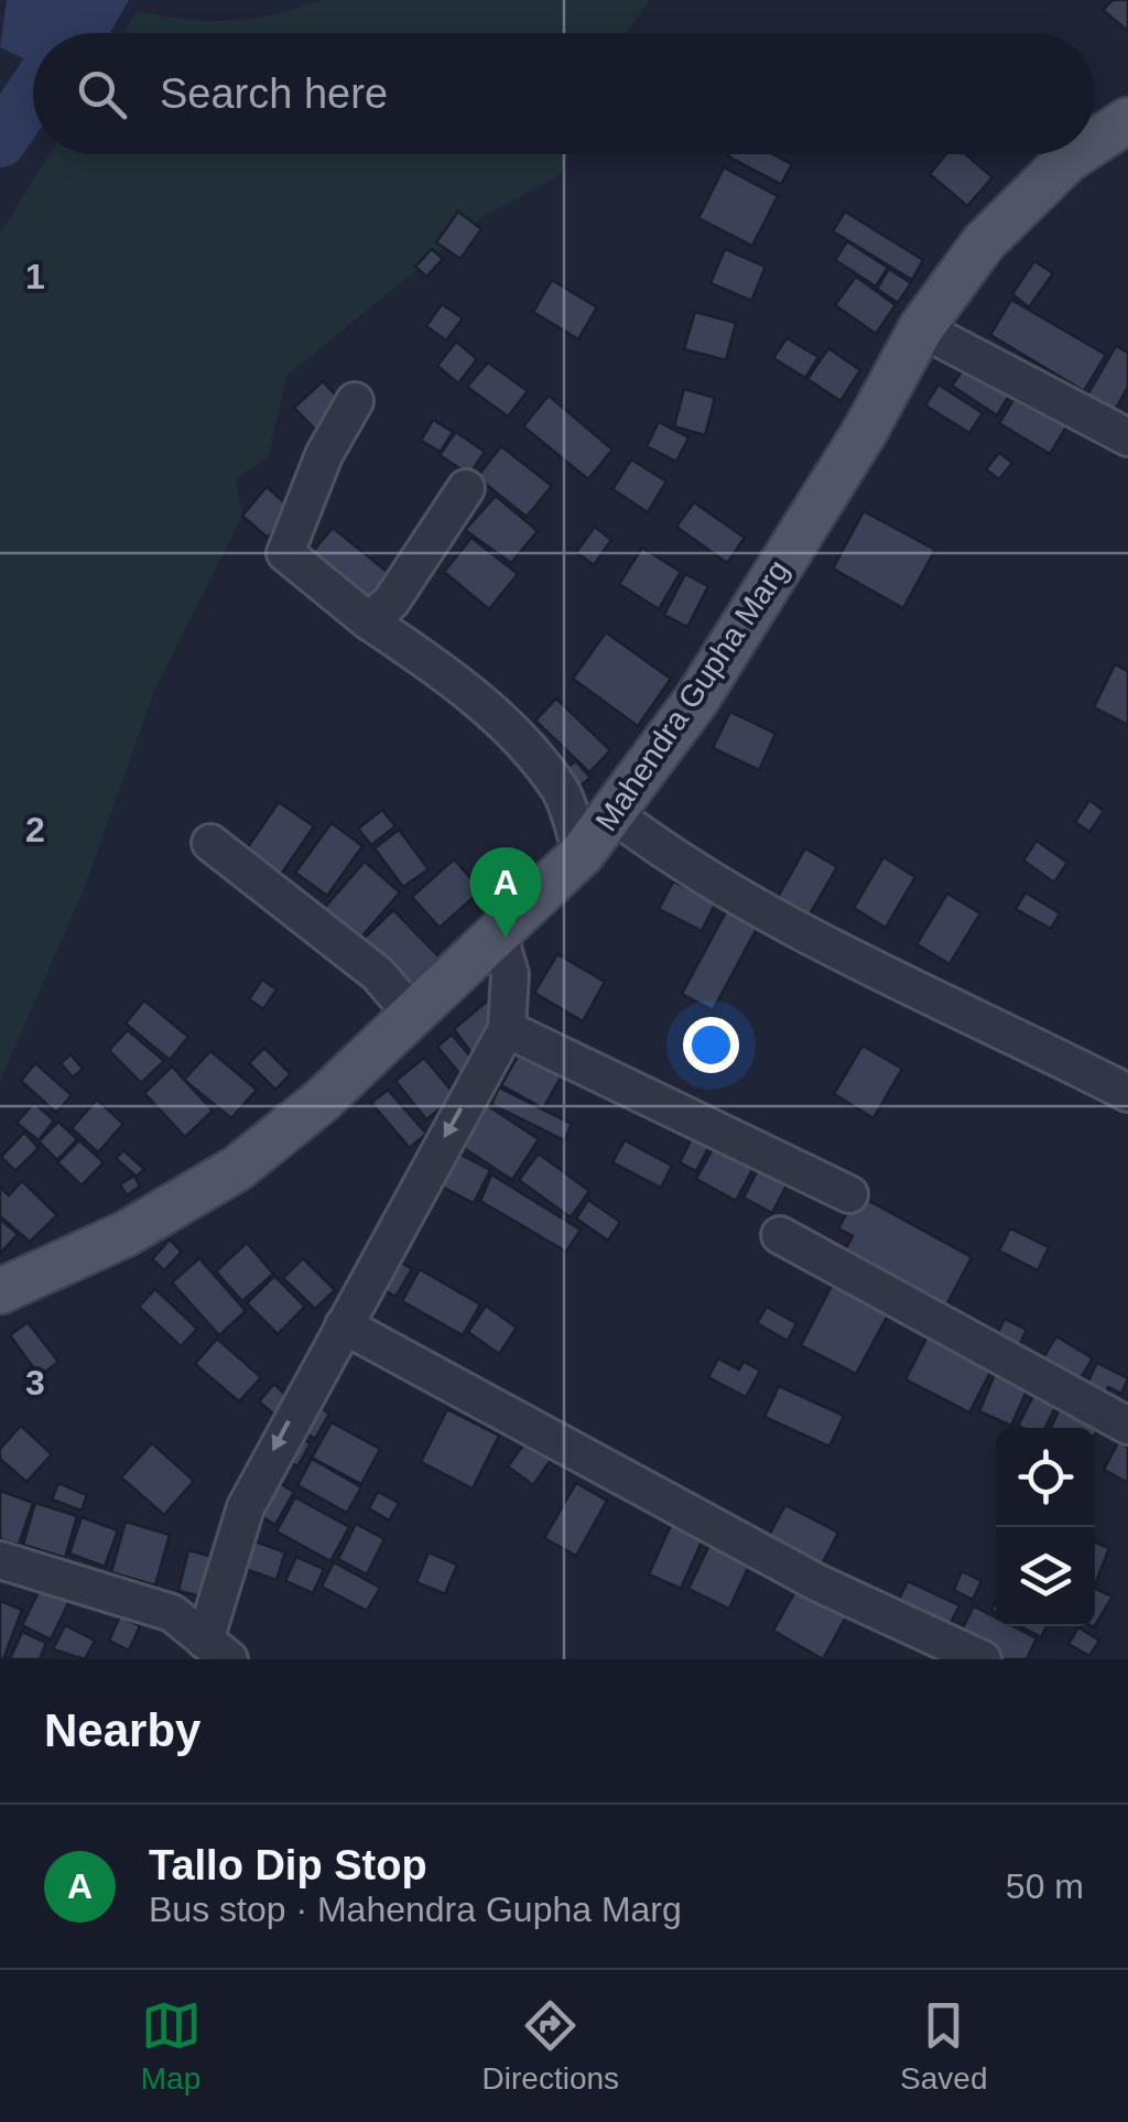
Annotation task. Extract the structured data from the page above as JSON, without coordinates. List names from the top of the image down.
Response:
{
  "streets": {
    "main road": ["Mahendra Gupha Marg"]
  },
  "page": {
    "search": "Search here",
    "pins": "A",
    "heading": "Nearby",
    "list": [
      {
        "mark": "A",
        "name": "Tallo Dip Stop",
        "note": "Bus stop · Mahendra Gupha Marg",
        "value": "50 m"
      }
    ],
    "nav": ["Map", "Directions", "Saved"]
  },
  "grid": {
    "rows": ["1", "2", "3"]
  }
}
